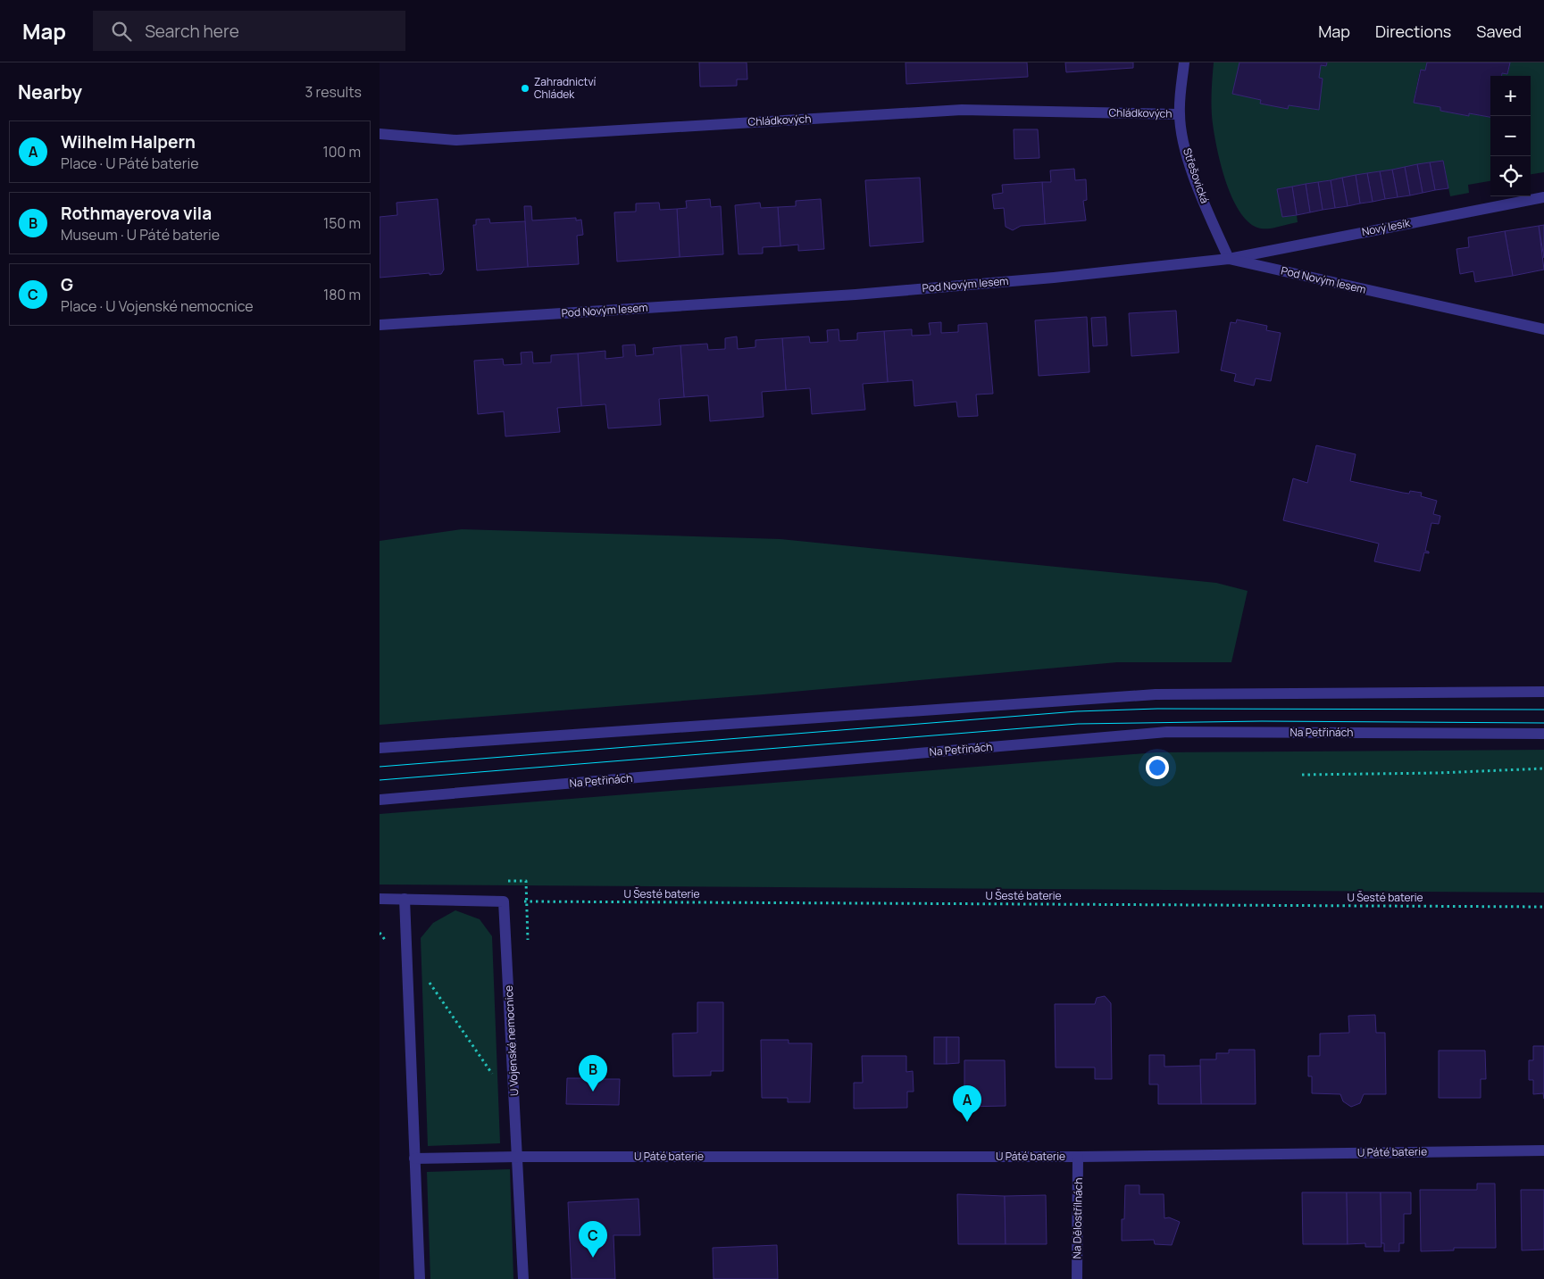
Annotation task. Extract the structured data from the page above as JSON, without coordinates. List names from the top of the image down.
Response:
{
  "streets": {
    "street": [
      "Chládkových",
      "Střešovická",
      "Nový lesík",
      "Pod Novým lesem",
      "Na Petřinách",
      "U Vojenské nemocnice",
      "U Páté baterie",
      "Na Dělostřílnách"
    ],
    "path": ["U Šesté baterie"]
  },
  "crossings": [
    ["Chládkových", "Střešovická"],
    ["Střešovická", "Nový lesík"],
    ["Střešovická", "Pod Novým lesem"],
    ["Nový lesík", "Pod Novým lesem"],
    ["U Šesté baterie", "U Vojenské nemocnice"],
    ["U Vojenské nemocnice", "U Páté baterie"],
    ["U Páté baterie", "Na Dělostřílnách"]
  ],
  "places": ["Zahradnictví Chládek"],
  "page": {
    "header": "Map",
    "search": "Search here",
    "nav": ["Map", "Directions", "Saved"],
    "heading": ["Nearby", "3 results"],
    "map_buttons": ["+", "−"],
    "list": [
      {
        "mark": "A",
        "name": "Wilhelm Halpern",
        "note": "Place · U Páté baterie",
        "value": "100 m"
      },
      {
        "mark": "B",
        "name": "Rothmayerova vila",
        "note": "Museum · U Páté baterie",
        "value": "150 m"
      },
      {
        "mark": "C",
        "name": "G",
        "note": "Place · U Vojenské nemocnice",
        "value": "180 m"
      }
    ],
    "pins": ["B", "A", "C"]
  }
}
